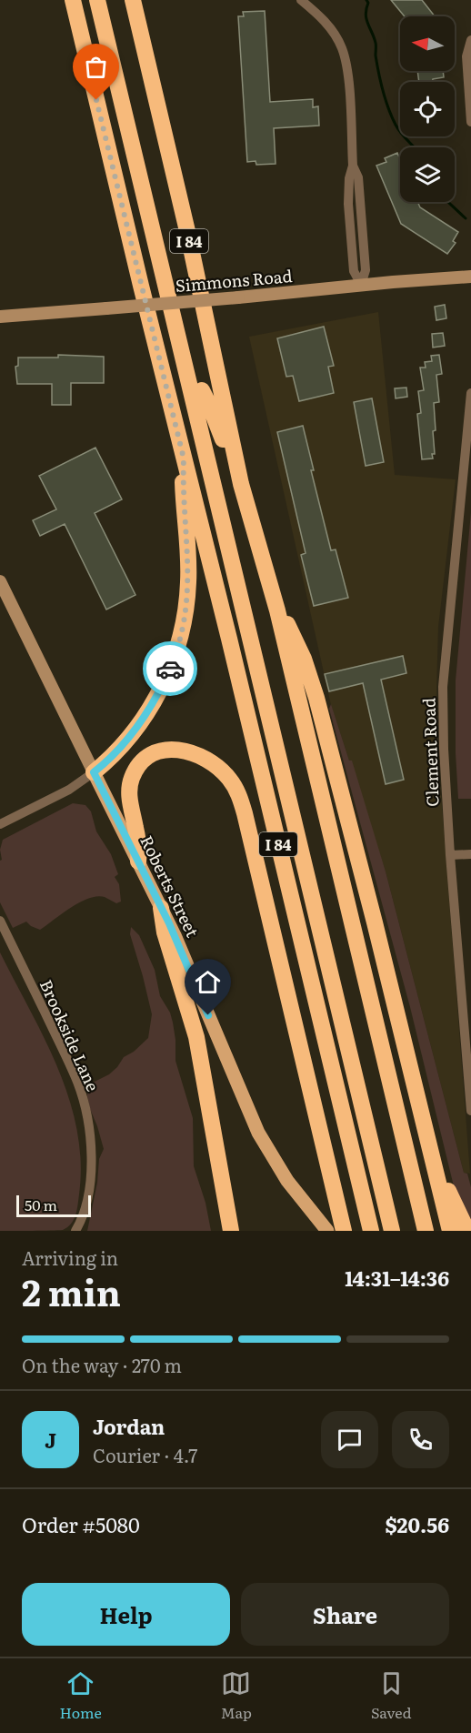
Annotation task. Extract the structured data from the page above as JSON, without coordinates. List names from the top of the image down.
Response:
{
  "streets": {
    "highway": ["I 84"],
    "main road": ["Simmons Road", "Roberts Street"],
    "street": ["Clement Road", "Brookside Lane"]
  },
  "scale_bar": "50 m",
  "north": "left",
  "page": {
    "scale": "50 m",
    "heading": ["2 min", "Arriving in", "14:31–14:36"],
    "panel": [
      "Jordan",
      "Courier · 4.7",
      "Order #5080",
      "$20.56"
    ],
    "bar": "On the way · 270 m",
    "round": "J",
    "buttons": ["Help", "Share"],
    "tabs": ["Home", "Map", "Saved"]
  }
}
